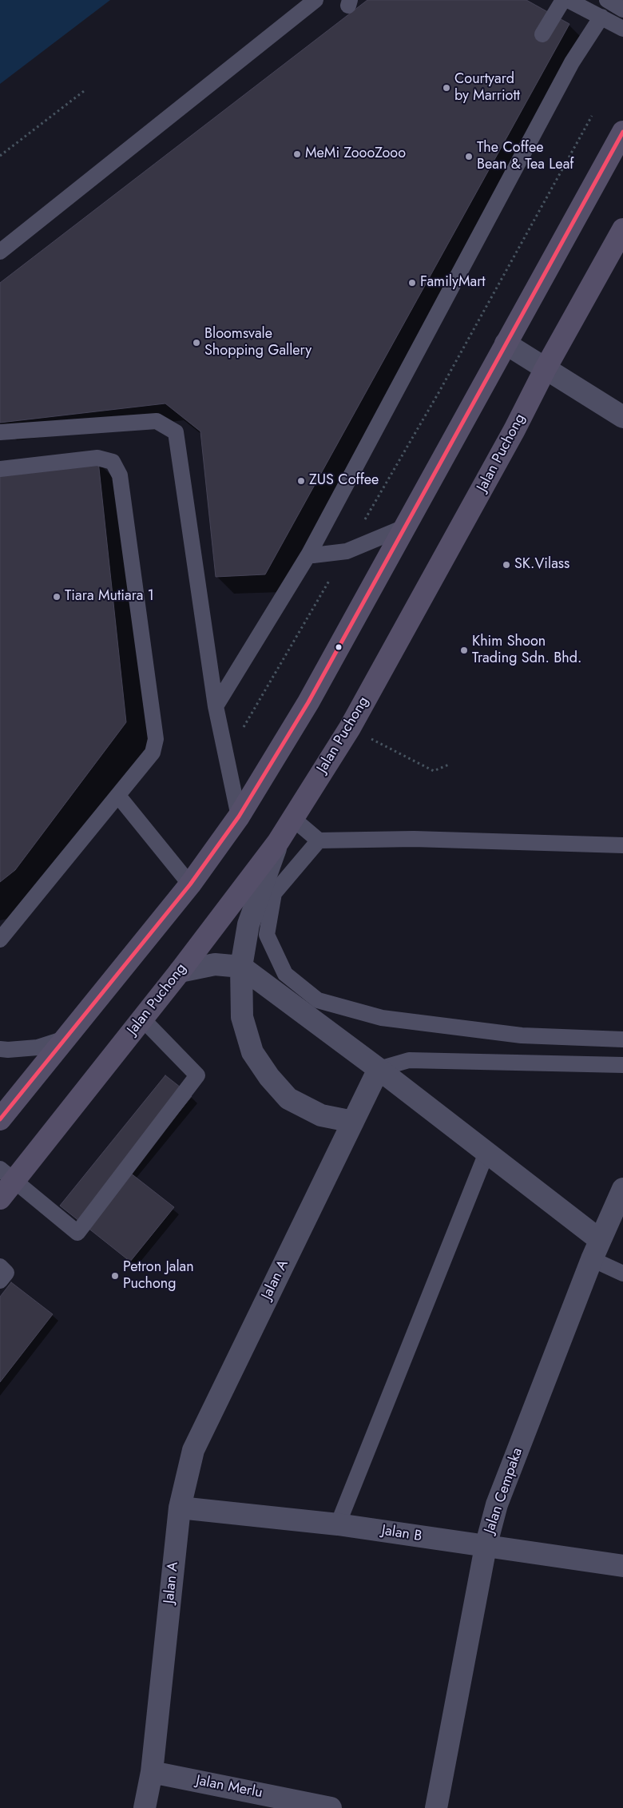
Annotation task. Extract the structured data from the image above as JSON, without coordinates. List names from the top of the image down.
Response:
{
  "streets": {
    "main road": ["Jalan Puchong"],
    "street": [
      "Jalan A",
      "Jalan Cempaka",
      "Jalan B",
      "Jalan Merlu"
    ]
  },
  "crossings": [
    ["Jalan A", "Jalan B"],
    ["Jalan A", "Jalan Merlu"],
    ["Jalan Cempaka", "Jalan B"]
  ],
  "places": [
    "Courtyard by Marriott",
    "MeMi ZoooZooo",
    "The Coffee Bean & Tea Leaf",
    "FamilyMart",
    "Bloomsvale Shopping Gallery",
    "ZUS Coffee",
    "SK.Vilass",
    "Tiara Mutiara 1",
    "Khim Shoon Trading Sdn. Bhd.",
    "Petron Jalan Puchong"
  ]
}
